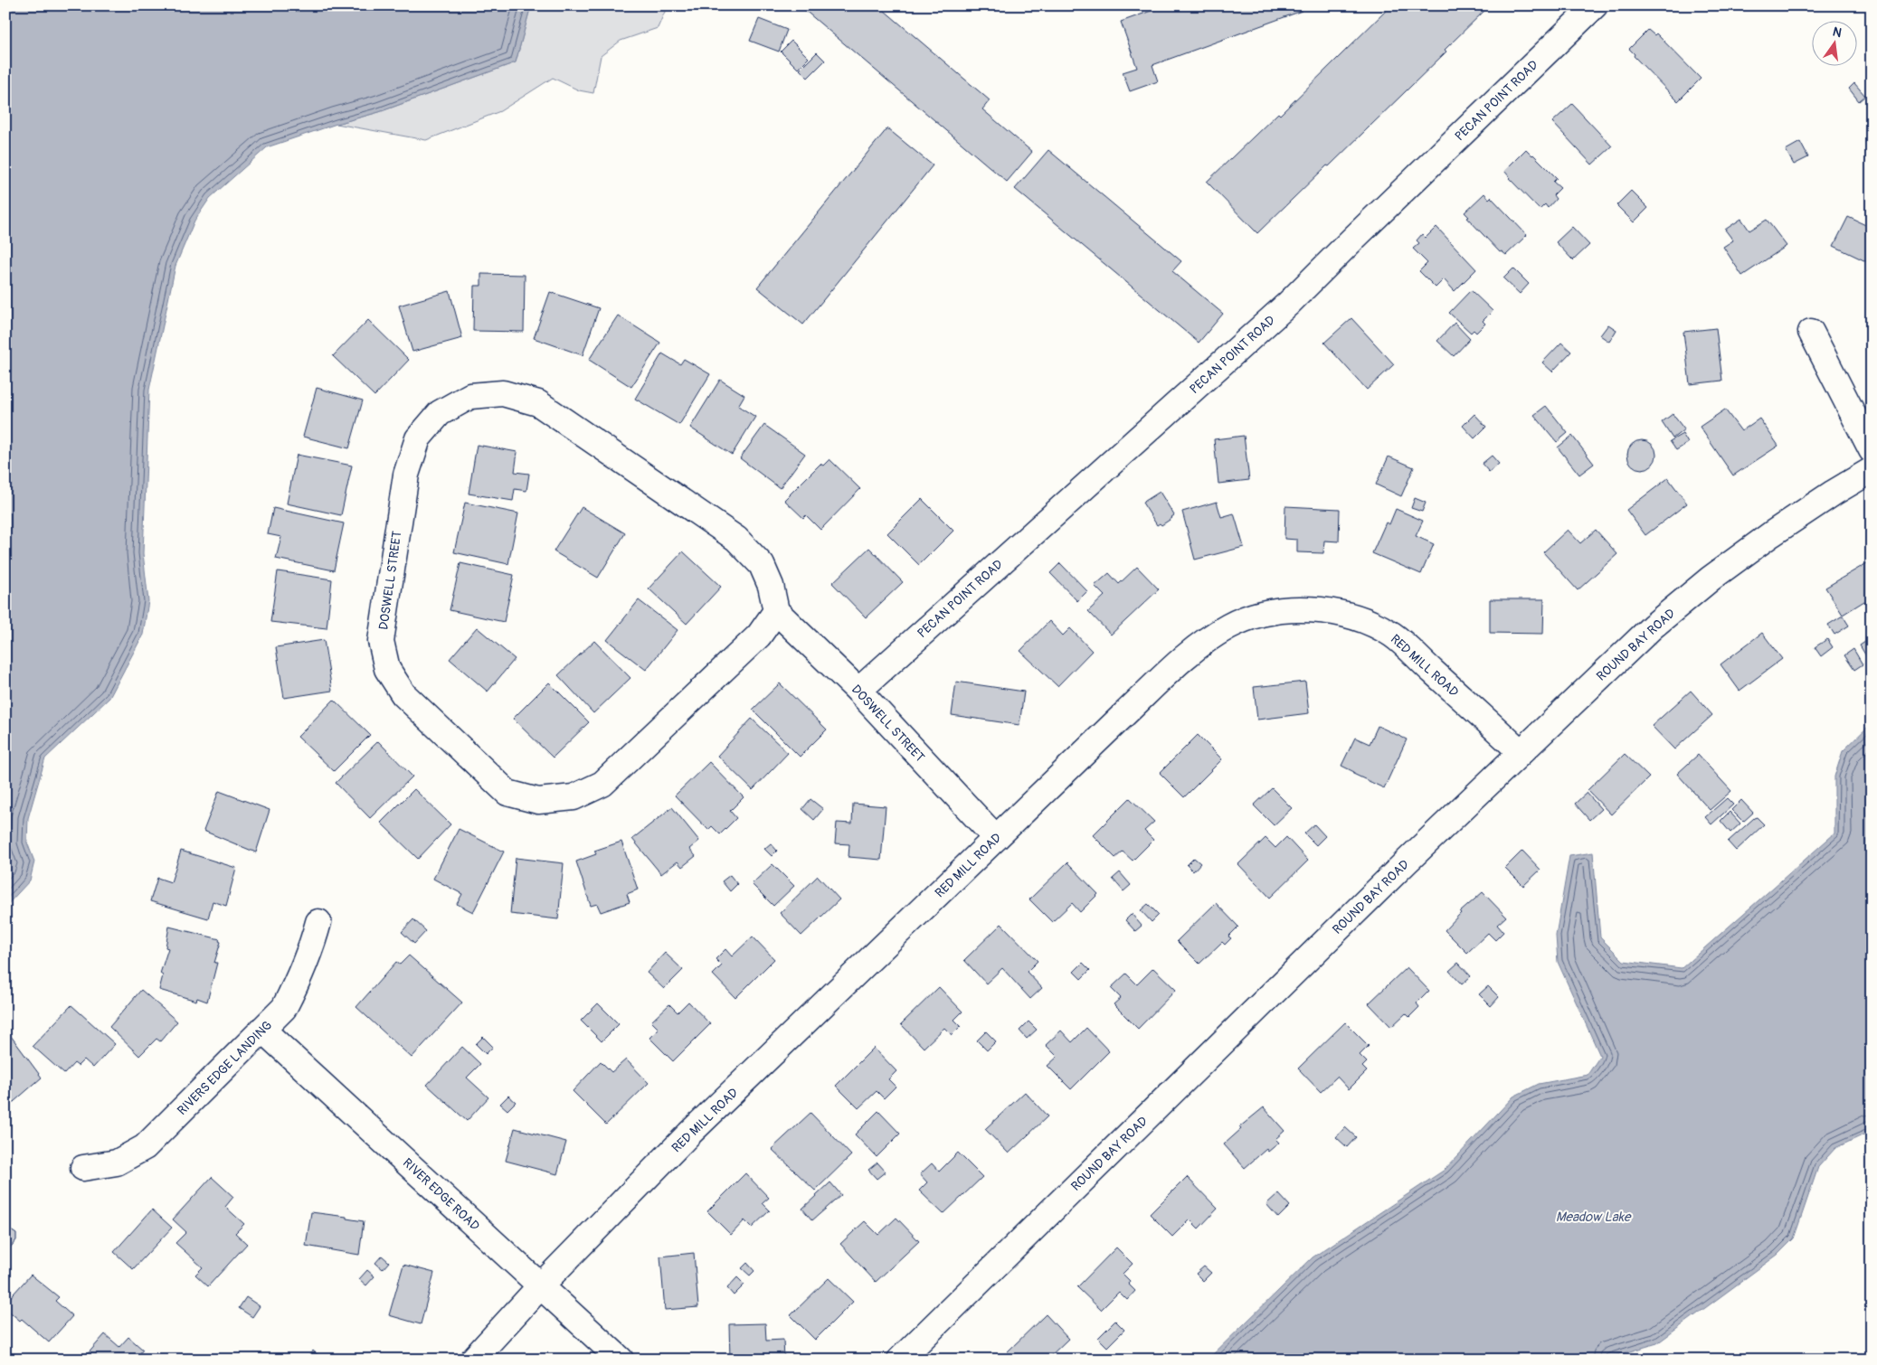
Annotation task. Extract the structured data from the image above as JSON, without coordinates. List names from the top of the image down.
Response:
{
  "streets": {
    "street": [
      "PECAN POINT ROAD",
      "DOSWELL STREET",
      "ROUND BAY ROAD",
      "RED MILL ROAD",
      "RIVERS EDGE LANDING",
      "RIVER EDGE ROAD"
    ]
  },
  "crossings": [
    ["PECAN POINT ROAD", "DOSWELL STREET"],
    ["DOSWELL STREET", "RED MILL ROAD"],
    ["ROUND BAY ROAD", "RED MILL ROAD"],
    ["RED MILL ROAD", "RIVER EDGE ROAD"],
    ["RIVERS EDGE LANDING", "RIVER EDGE ROAD"]
  ],
  "water": ["Meadow Lake"],
  "north": "top"
}
